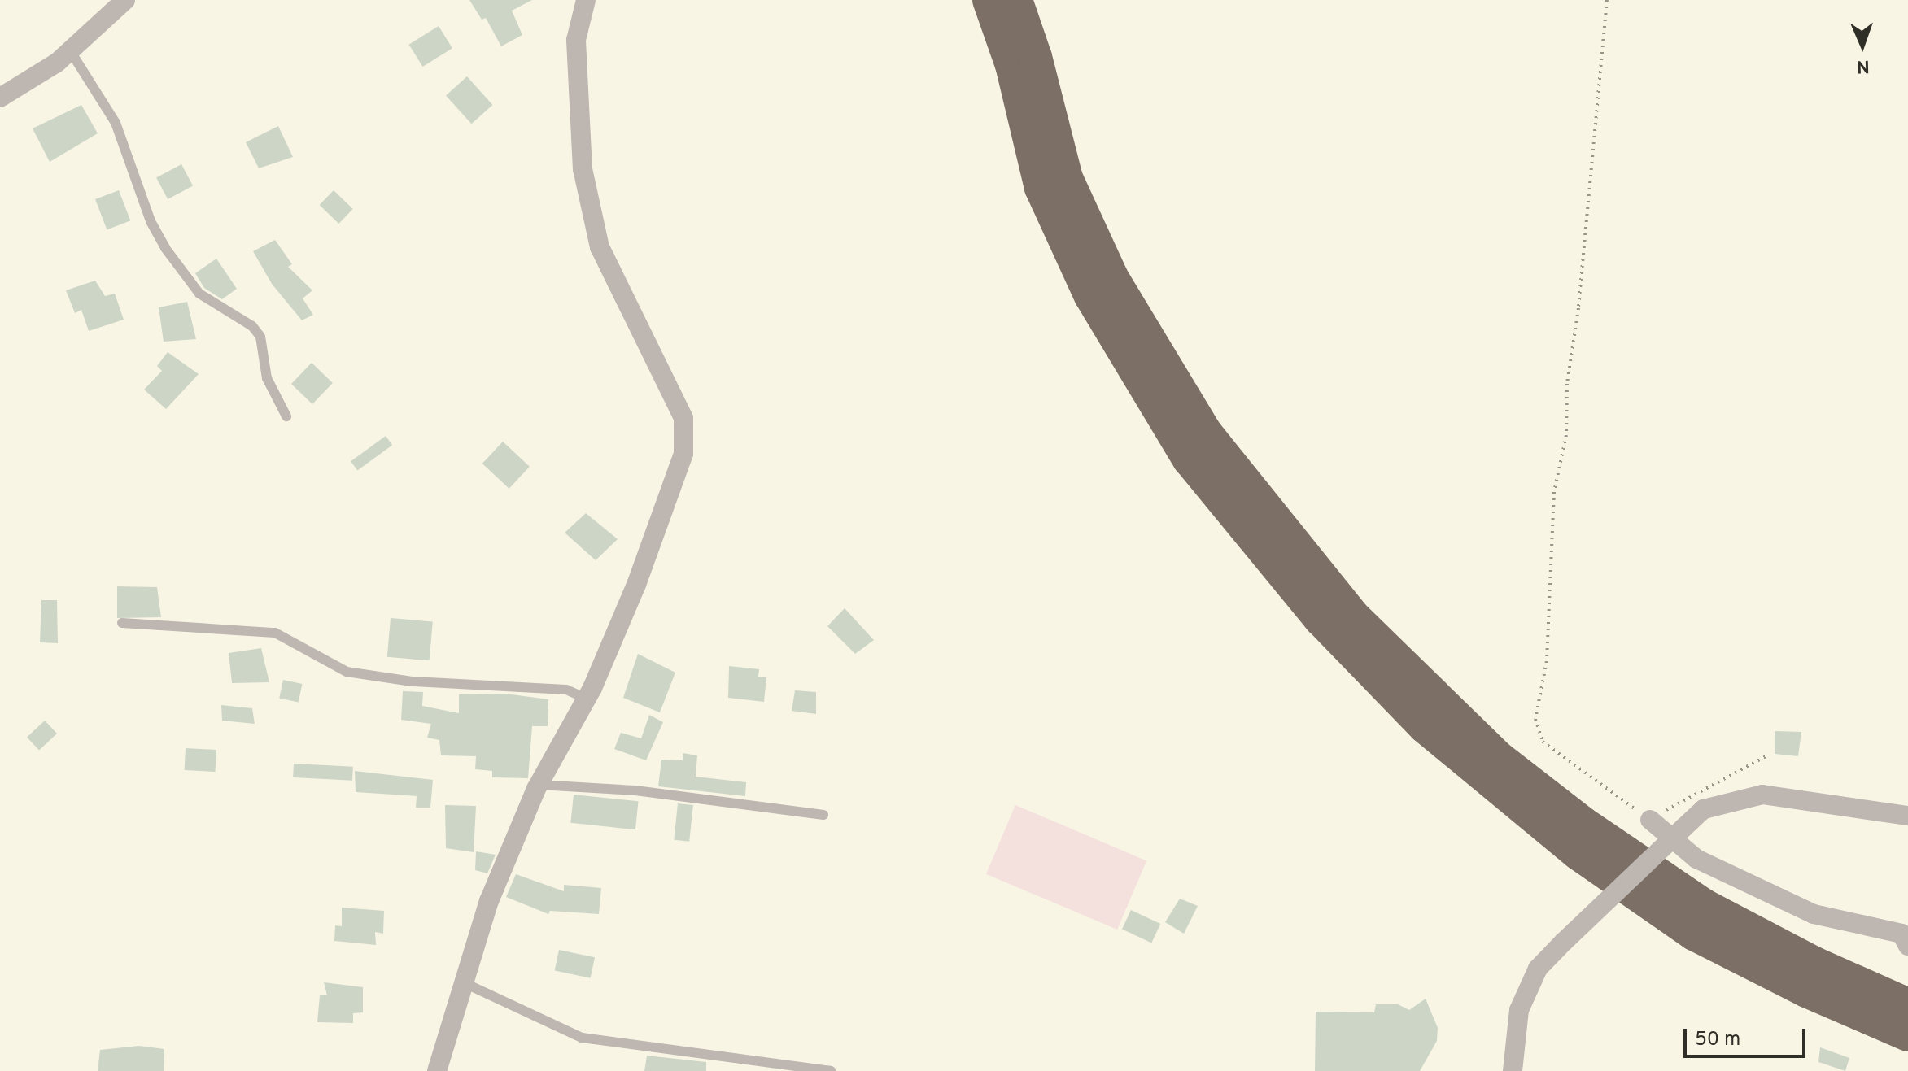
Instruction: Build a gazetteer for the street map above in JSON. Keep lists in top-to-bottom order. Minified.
{"scale_bar":"50 m","north":"bottom"}
